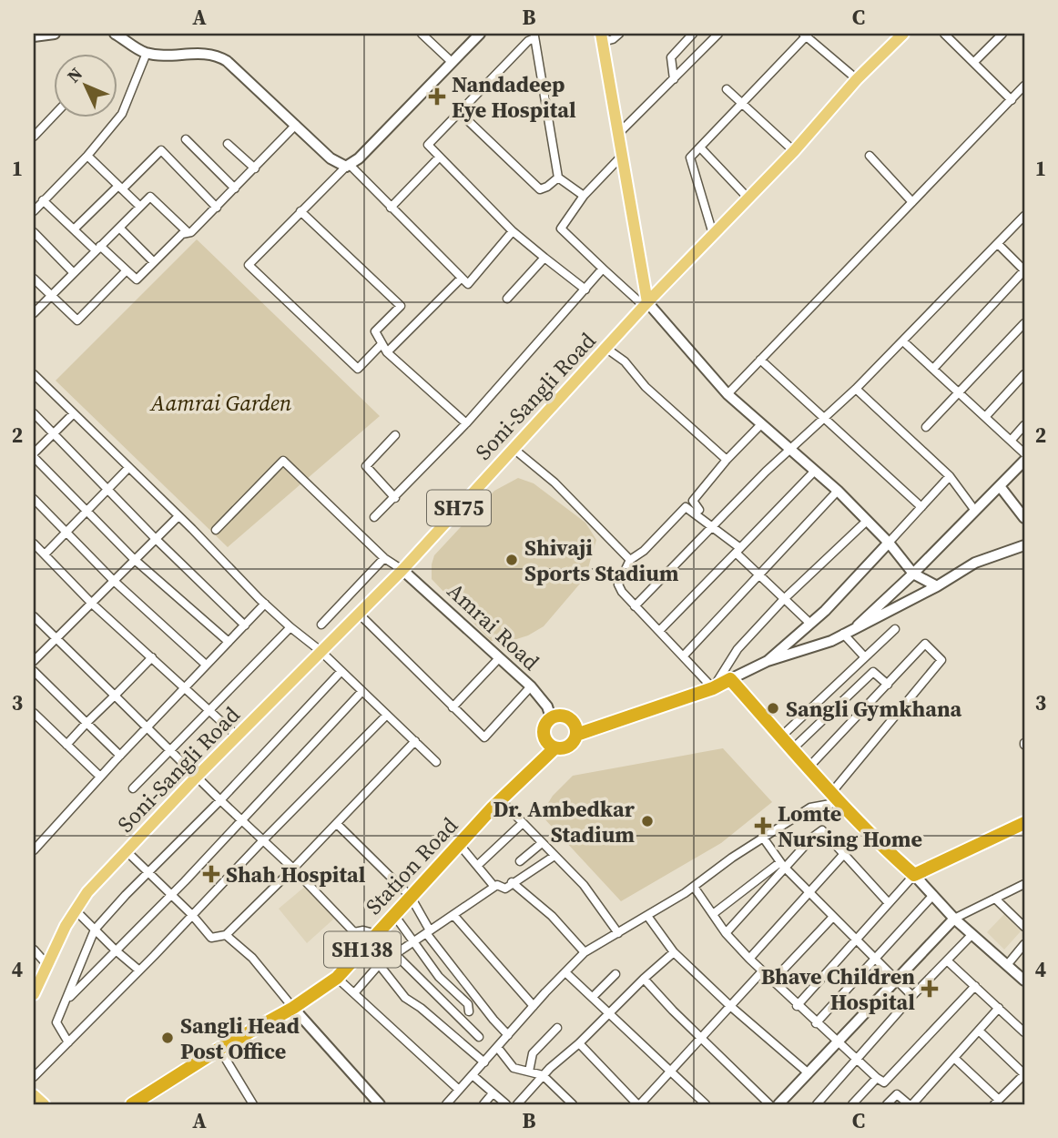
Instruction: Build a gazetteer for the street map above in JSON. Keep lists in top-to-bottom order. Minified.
{"streets":{"highway":["Station Road","SH138"],"main road":["Soni-Sangli Road","SH75","Amrai Road"]},"crossings":[["Soni-Sangli Road","Amrai Road"],["Amrai Road","Station Road"]],"parks":["Aamrai Garden"],"places":{"health":["Nandadeep Eye Hospital","Lomte Nursing Home","Shah Hospital","Bhave Children Hospital"],"other":["Shivaji Sports Stadium","Sangli Gymkhana","Dr. Ambedkar Stadium","Sangli Head Post Office"]},"north":"top left","grid":{"columns":["A","B","C"],"rows":["1","2","3","4"]}}
